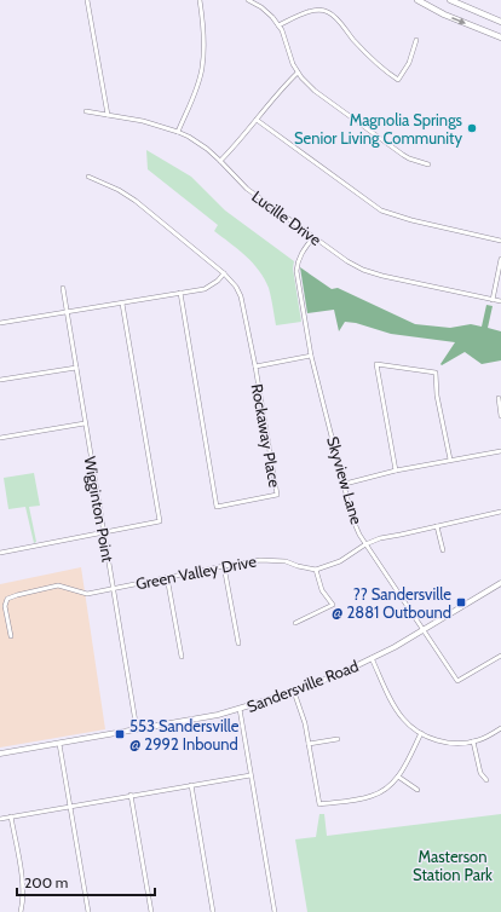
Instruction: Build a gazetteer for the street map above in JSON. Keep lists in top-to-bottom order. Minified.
{"streets":{"street":["Lucille Drive","Rockaway Place","Skyview Lane","Wigginton Point","Green Valley Drive","Sandersville Road"]},"crossings":[["Lucille Drive","Skyview Lane"],["Skyview Lane","Sandersville Road"],["Wigginton Point","Green Valley Drive"],["Wigginton Point","Sandersville Road"]],"parks":["Masterson Station Park"],"places":{"other":["Magnolia Springs Senior Living Community"],"transit":["?? Sandersville @ 2881 Outbound","553 Sandersville @ 2992 Inbound"]},"scale_bar":"200 m"}
